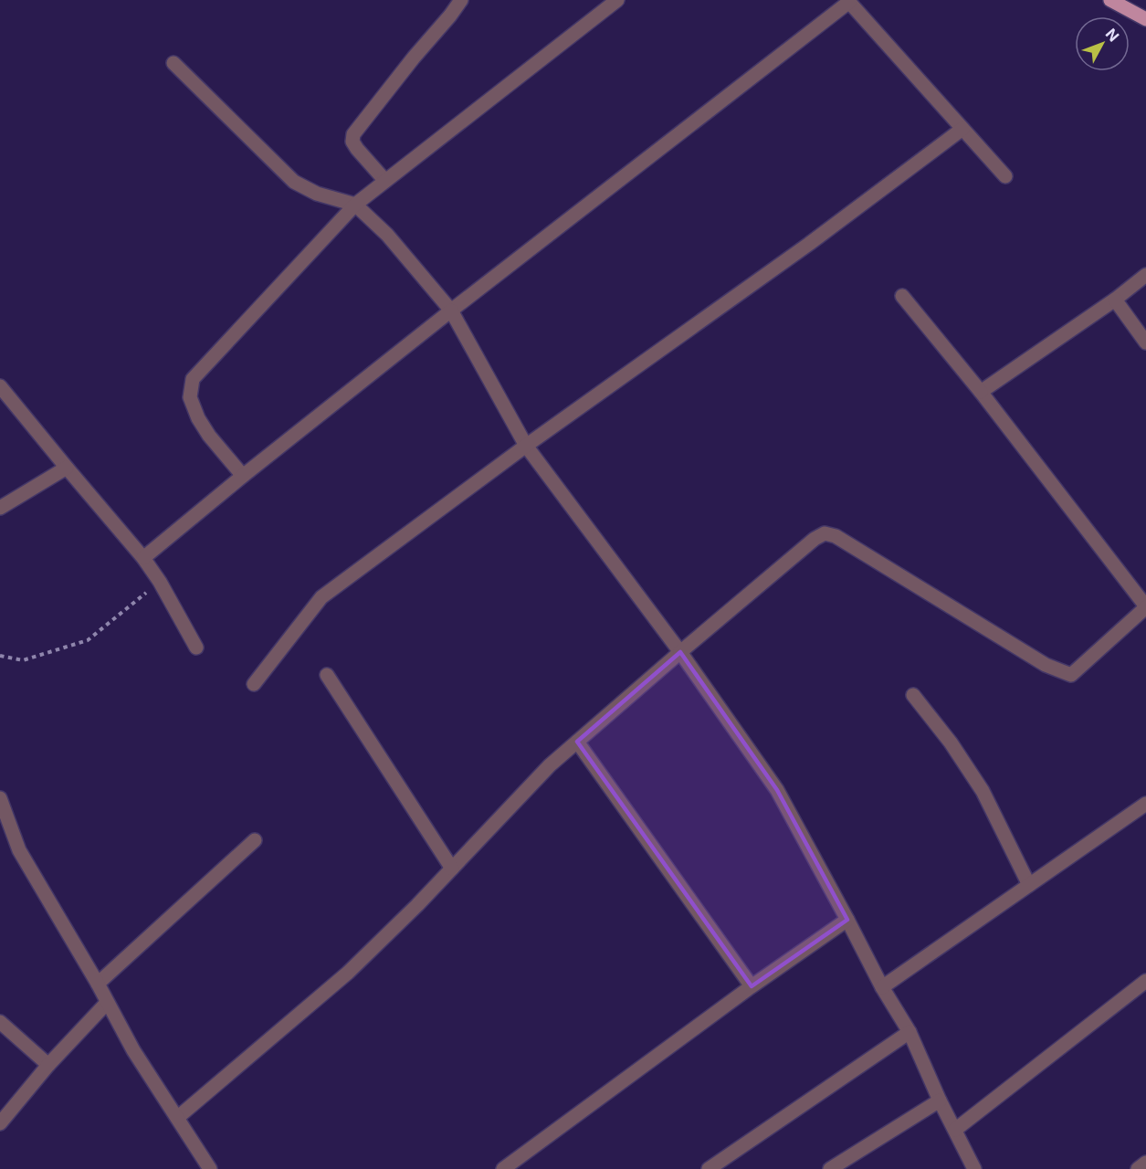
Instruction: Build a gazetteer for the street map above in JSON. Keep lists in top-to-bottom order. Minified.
{"north":"top right"}
